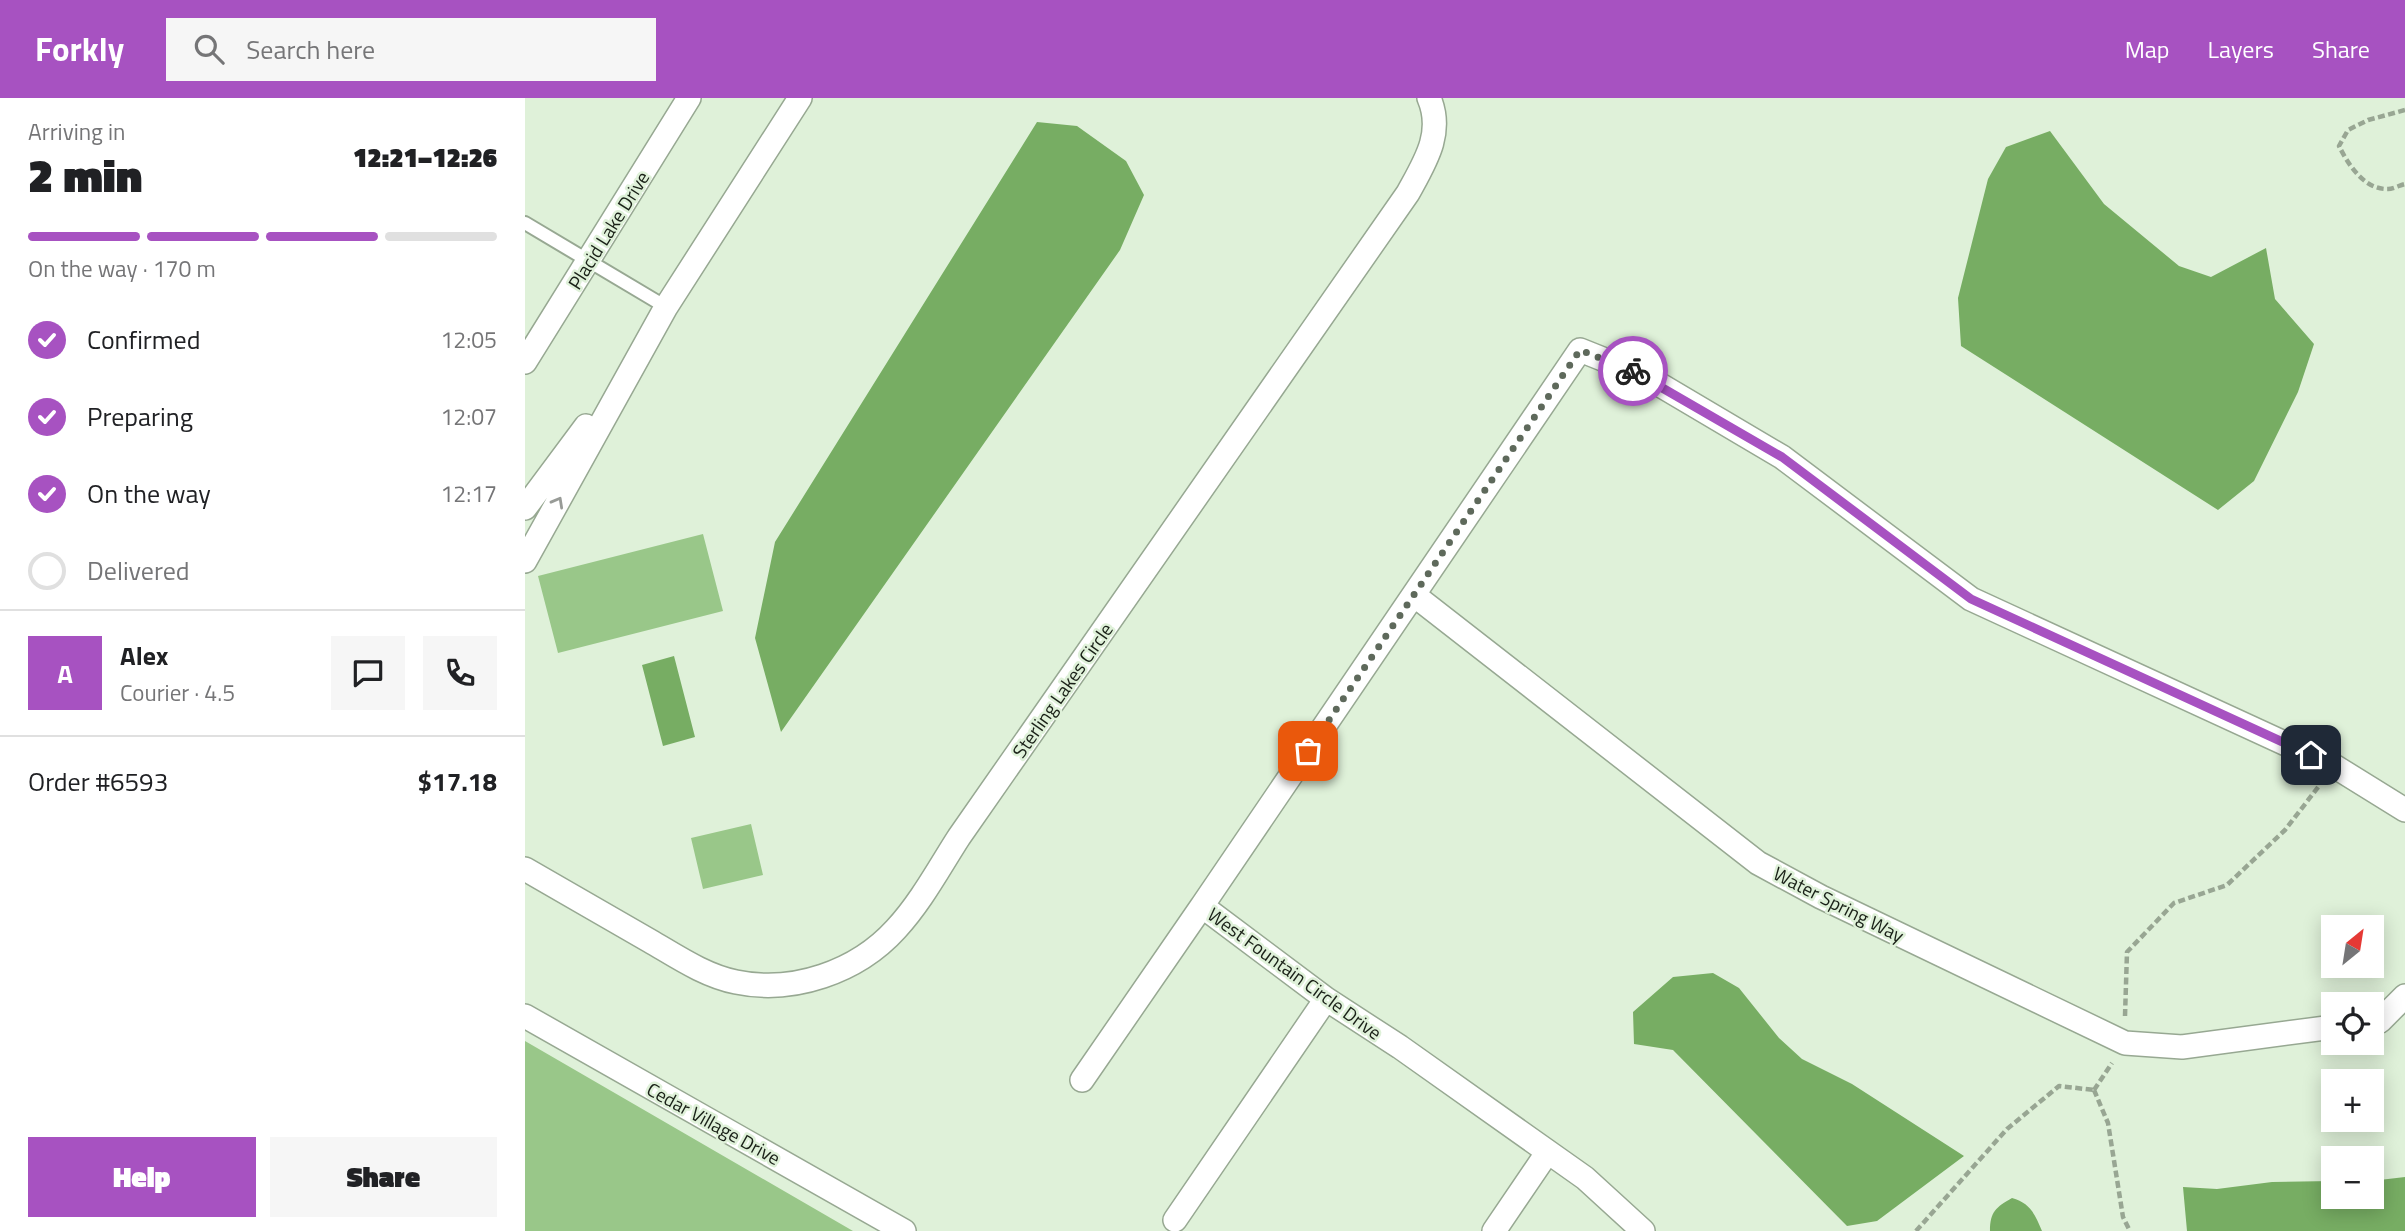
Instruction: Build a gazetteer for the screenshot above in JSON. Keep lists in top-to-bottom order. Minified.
{"streets":{"street":["Placid Lake Drive","Sterling Lakes Circle","Water Spring Way","West Fountain Circle Drive","Cedar Village Drive"]},"crossings":[["Water Spring Way","West Fountain Circle Drive"]],"north":"top right","page":{"header":"Forkly","search":"Search here","nav":["Map","Layers","Share"],"heading":["2 min","Arriving in","12:21–12:26"],"panel":["Alex","Courier · 4.5","Order #6593","$17.18"],"bar":"On the way · 170 m","list":[["Confirmed","12:05"],["Preparing","12:07"],["On the way","12:17"],"Delivered"],"round":"A","map_buttons":["+","−"],"buttons":["Help","Share"]}}
